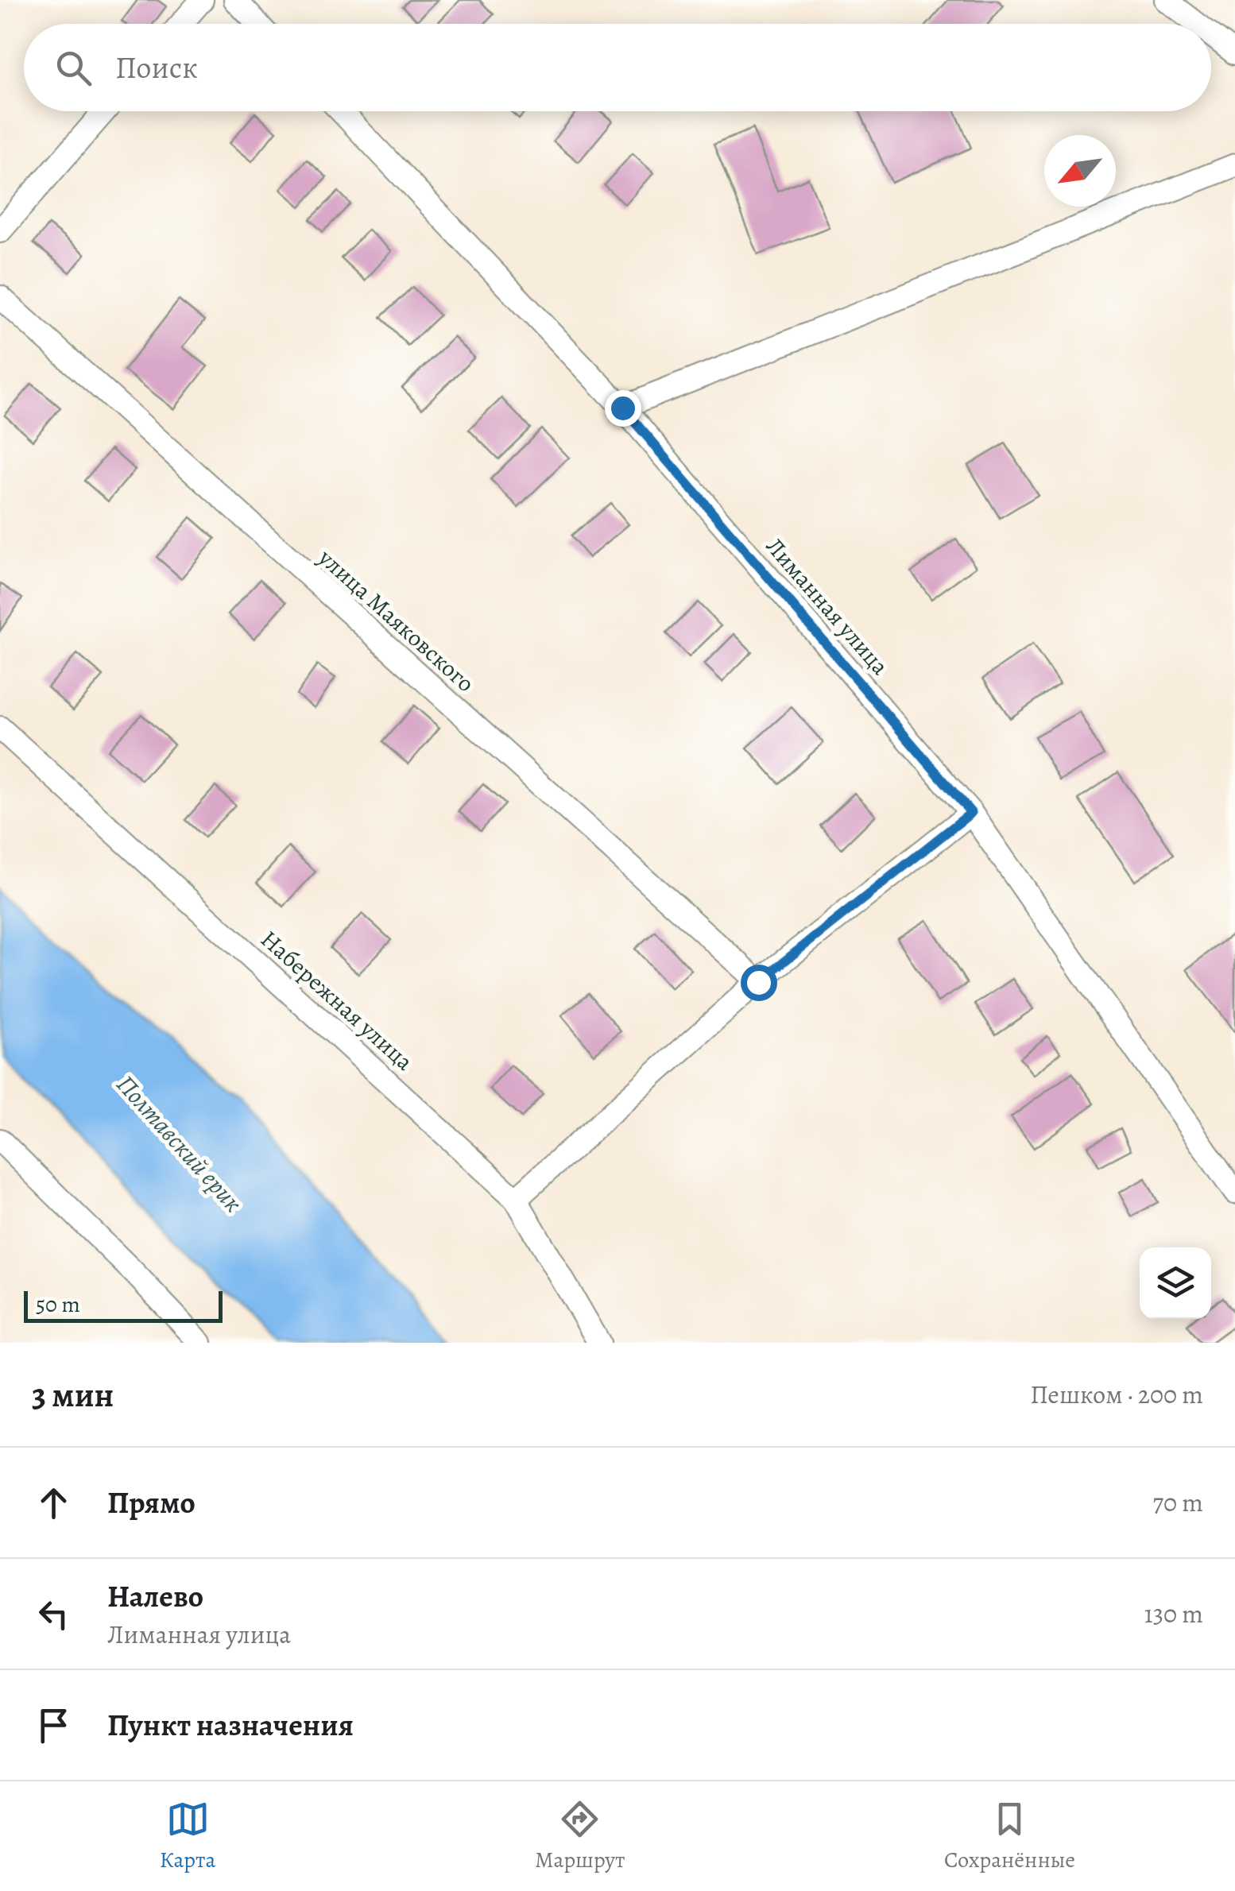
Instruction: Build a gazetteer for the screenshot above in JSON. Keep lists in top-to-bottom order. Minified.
{"streets":{"street":["Лиманная улица","улица Маяковского","Набережная улица"]},"water":["Полтавский ерик"],"scale_bar":"50 m","north":"bottom left","page":{"search":"Поиск","scale":"50 m","heading":["3 мин","Пешком · 200 m"],"list":[["Прямо","70 m"],["Налево","Лиманная улица","130 m"],"Пункт назначения"],"nav":["Карта","Маршрут","Сохранённые"]}}
